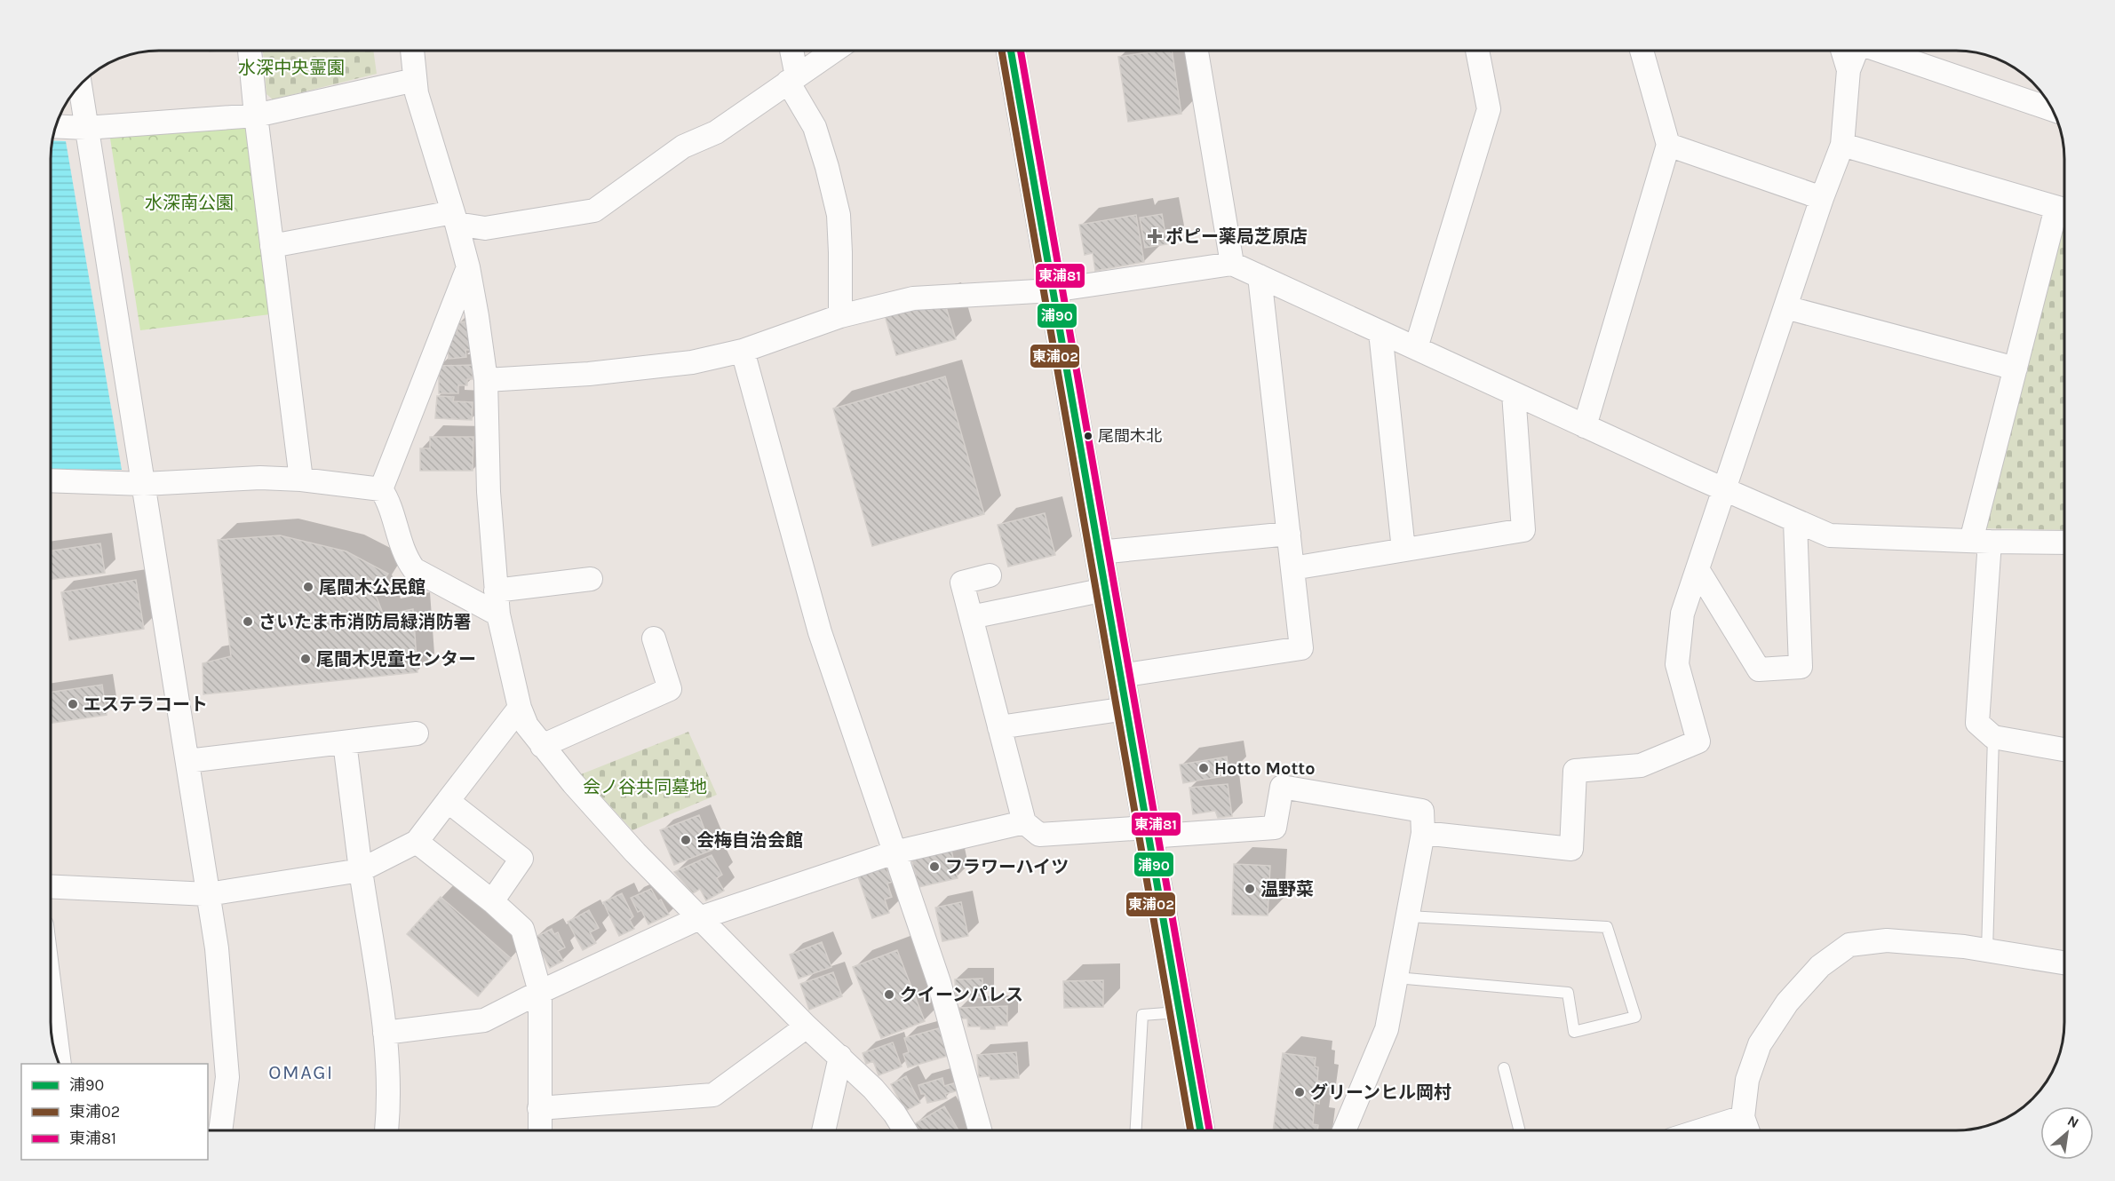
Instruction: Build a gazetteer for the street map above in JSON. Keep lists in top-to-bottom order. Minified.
{"districts":["OMAGI"],"parks":["水深中央霊園","水深南公園","会ノ谷共同墓地"],"places":{"health":["ポピー薬局芝原店"],"other":["尾間木北","尾間木公民館","さいたま市消防局緑消防署","尾間木児童センター","エステラコート","Hotto Motto","会梅自治会館","フラワーハイツ","温野菜","クイーンパレス","グリーンヒル岡村"]},"lines":["transit line 浦90","transit line 東浦02","transit line 東浦81"],"legend":["浦90","東浦02","東浦81"],"north":"top right"}
